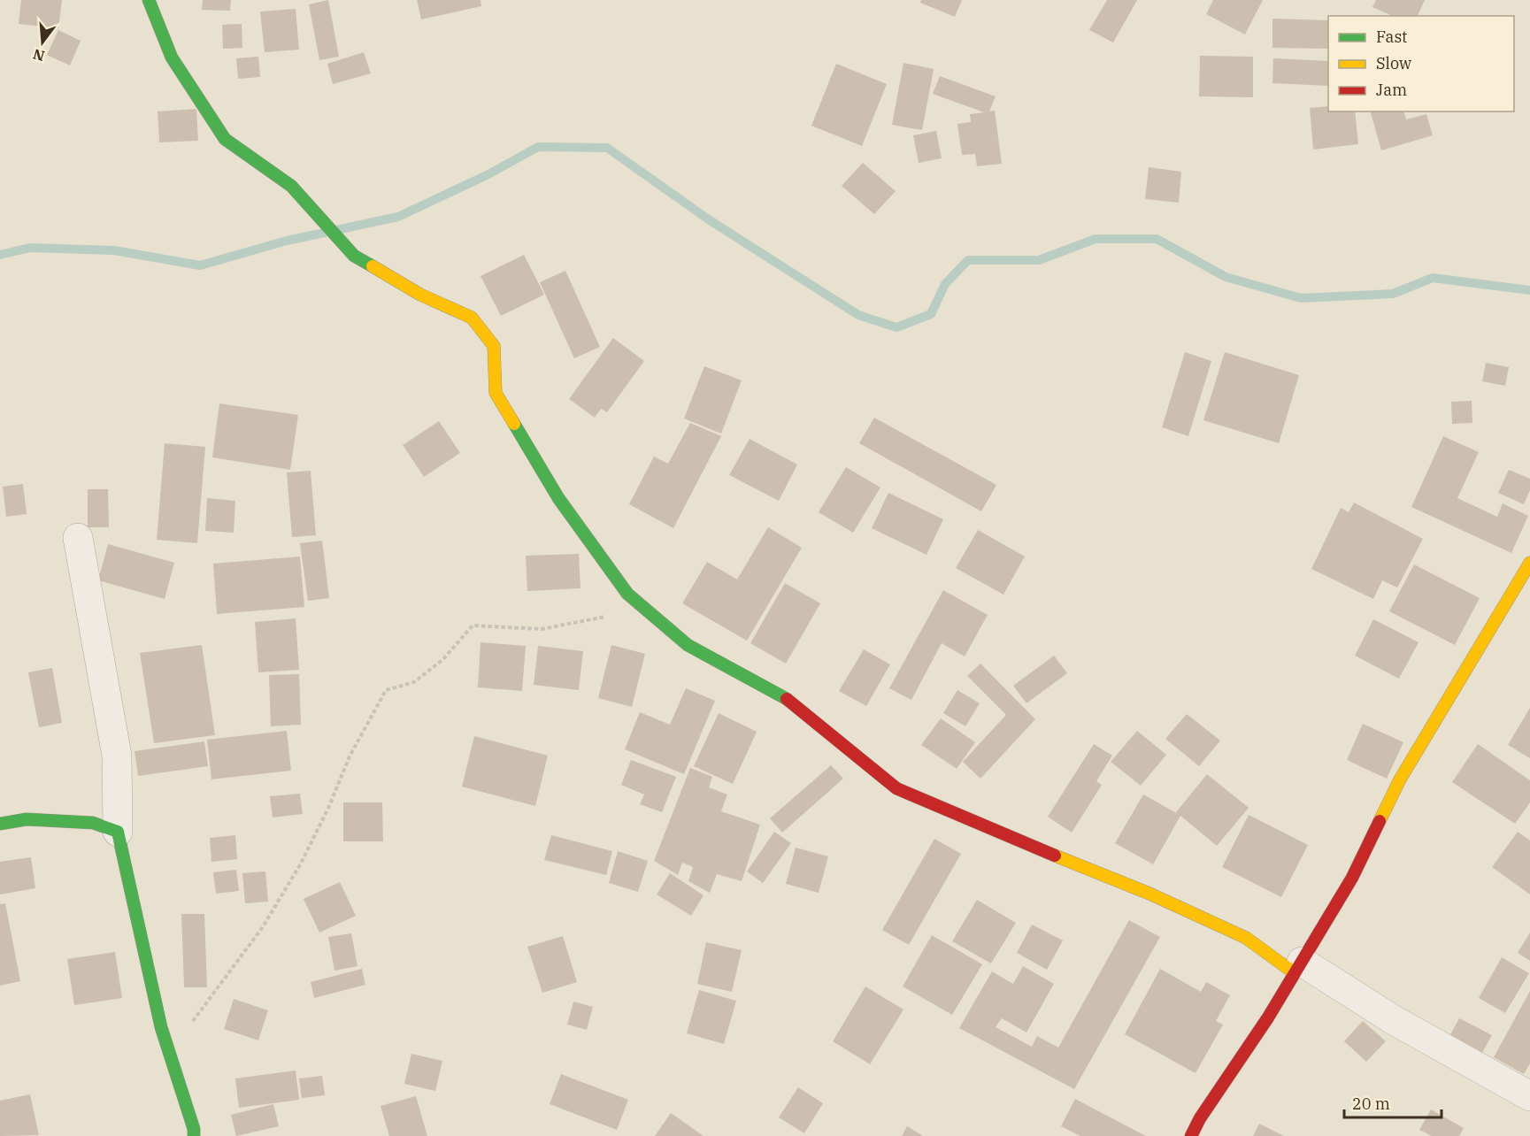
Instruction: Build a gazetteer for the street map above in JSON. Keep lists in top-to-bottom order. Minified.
{"legend":["Fast","Slow","Jam"],"scale_bar":"20 m","north":"bottom"}
